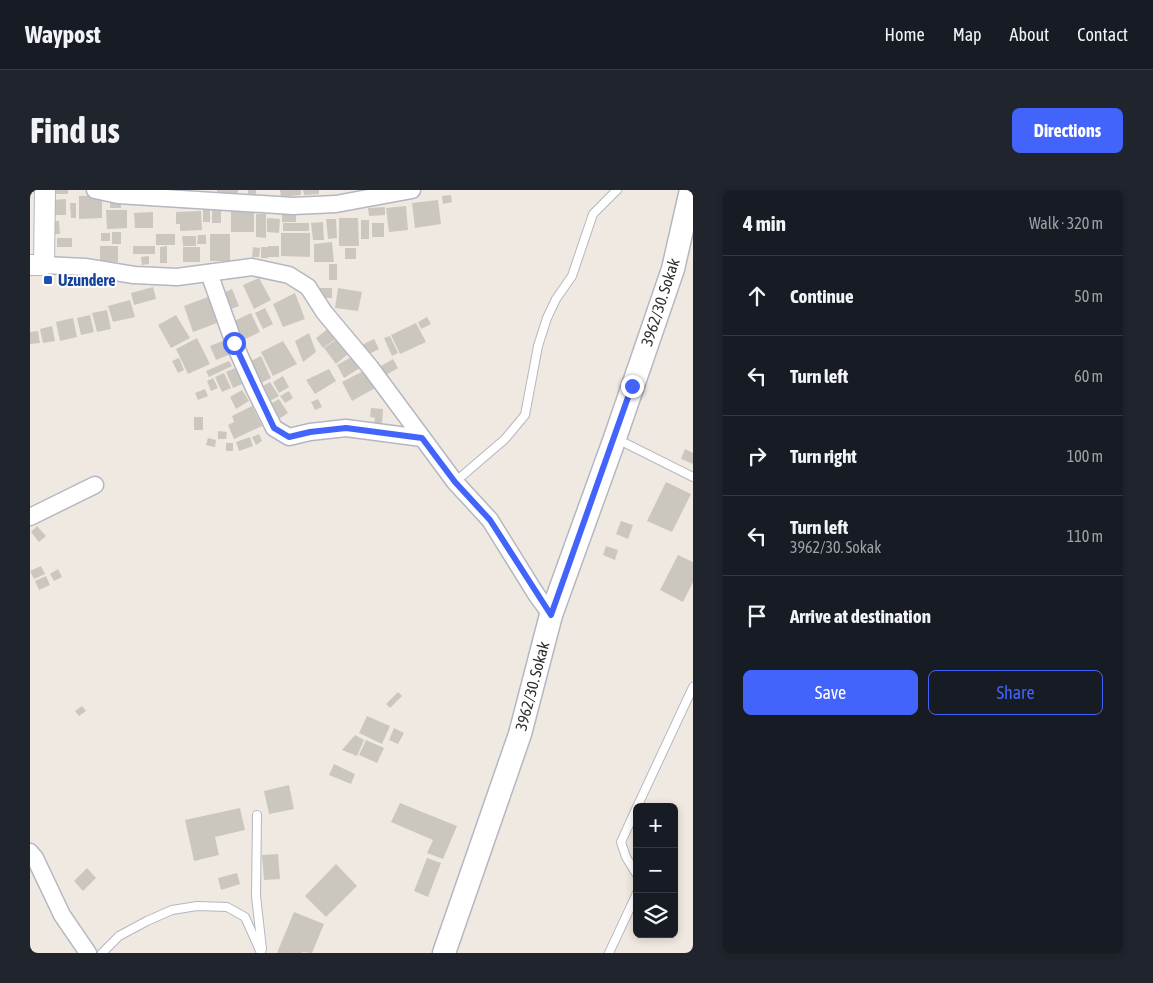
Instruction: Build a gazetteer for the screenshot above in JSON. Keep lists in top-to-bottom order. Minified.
{"streets":{"main road":["3962/30. Sokak"]},"places":{"transit":["Uzundere"]},"page":{"header":"Waypost","nav":["Home","Map","About","Contact"],"buttons":["Directions",["Save","Share"]],"title":"Find us","heading":["4 min","Walk · 320 m"],"list":[["Continue","50 m"],["Turn left","60 m"],["Turn right","100 m"],["Turn left","3962/30. Sokak","110 m"],"Arrive at destination"],"map_buttons":["+","−"]}}
